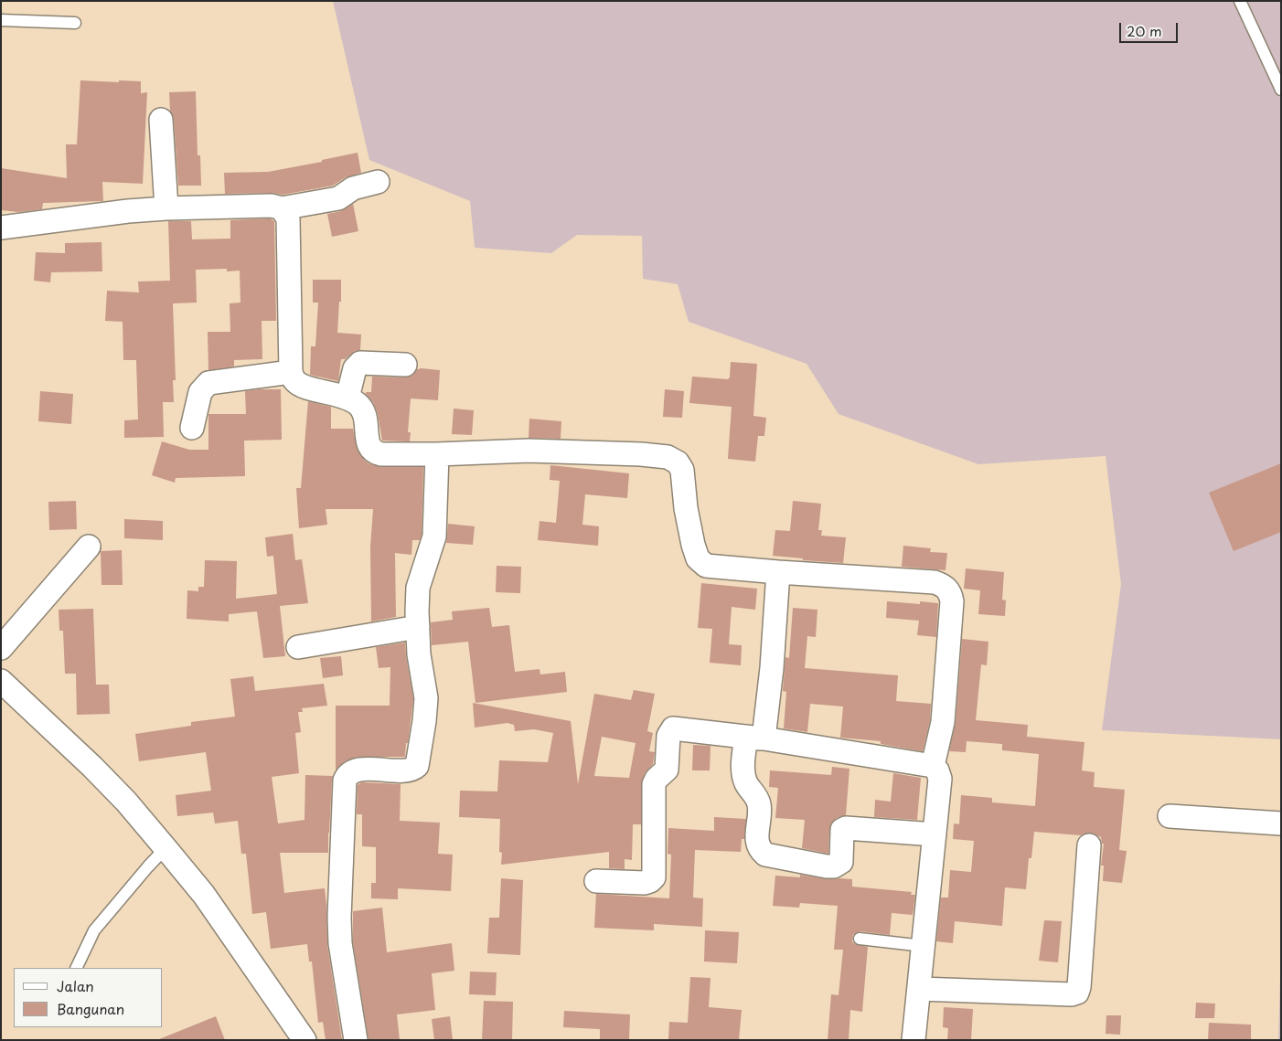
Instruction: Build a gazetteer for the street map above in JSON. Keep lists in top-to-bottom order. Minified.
{"legend":["Jalan","Bangunan"],"scale_bar":"20 m"}
